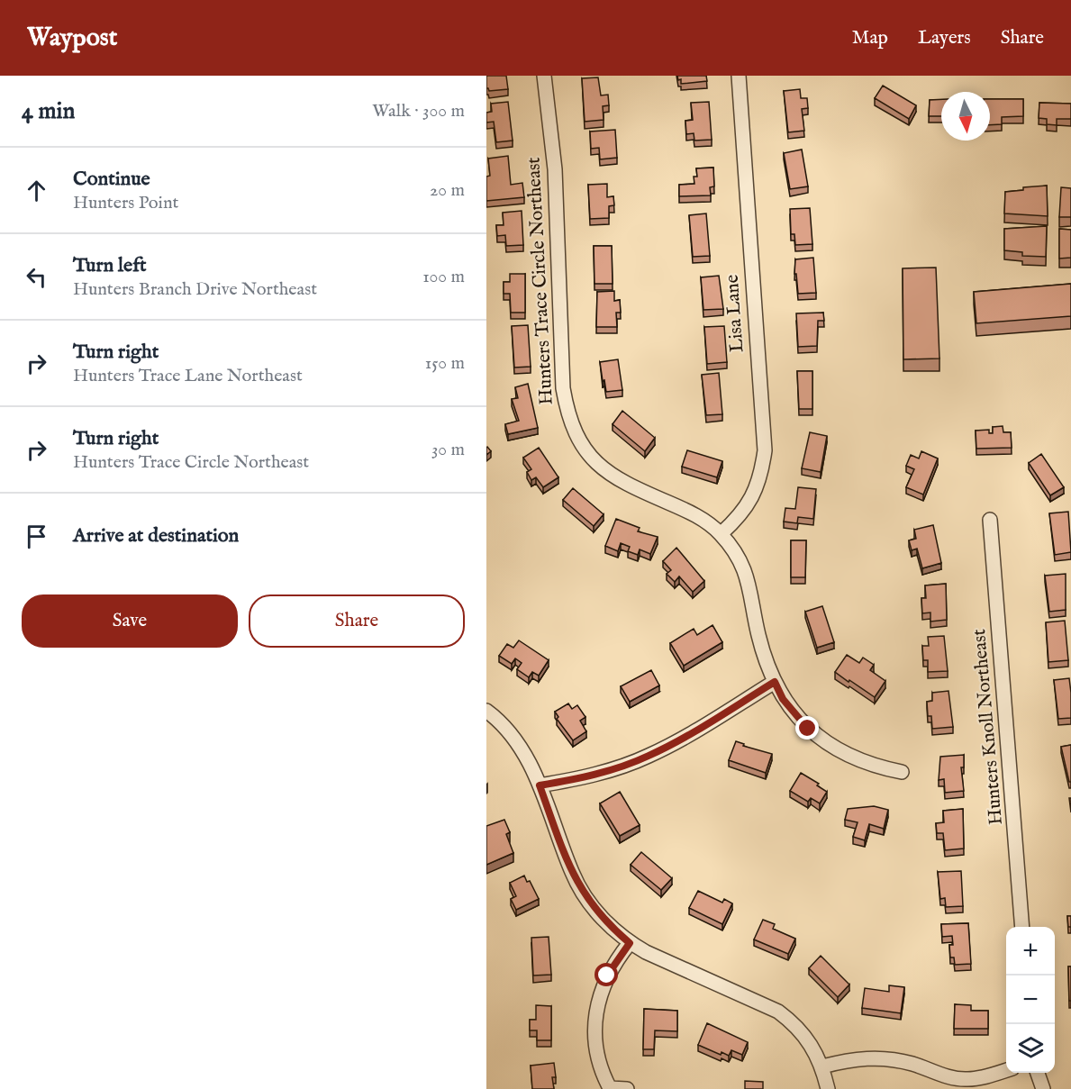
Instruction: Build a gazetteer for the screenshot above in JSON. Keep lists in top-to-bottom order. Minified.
{"streets":{"street":["Hunters Trace Circle Northeast","Lisa Lane","Hunters Knoll Northeast"]},"crossings":[["Hunters Trace Circle Northeast","Lisa Lane"]],"north":"bottom","page":{"header":"Waypost","nav":["Map","Layers","Share"],"heading":["4 min","Walk · 300 m"],"list":[["Continue","Hunters Point","20 m"],["Turn left","Hunters Branch Drive Northeast","100 m"],["Turn right","Hunters Trace Lane Northeast","150 m"],["Turn right","Hunters Trace Circle Northeast","30 m"],"Arrive at destination"],"buttons":["Save","Share"],"map_buttons":["+","−"]}}
